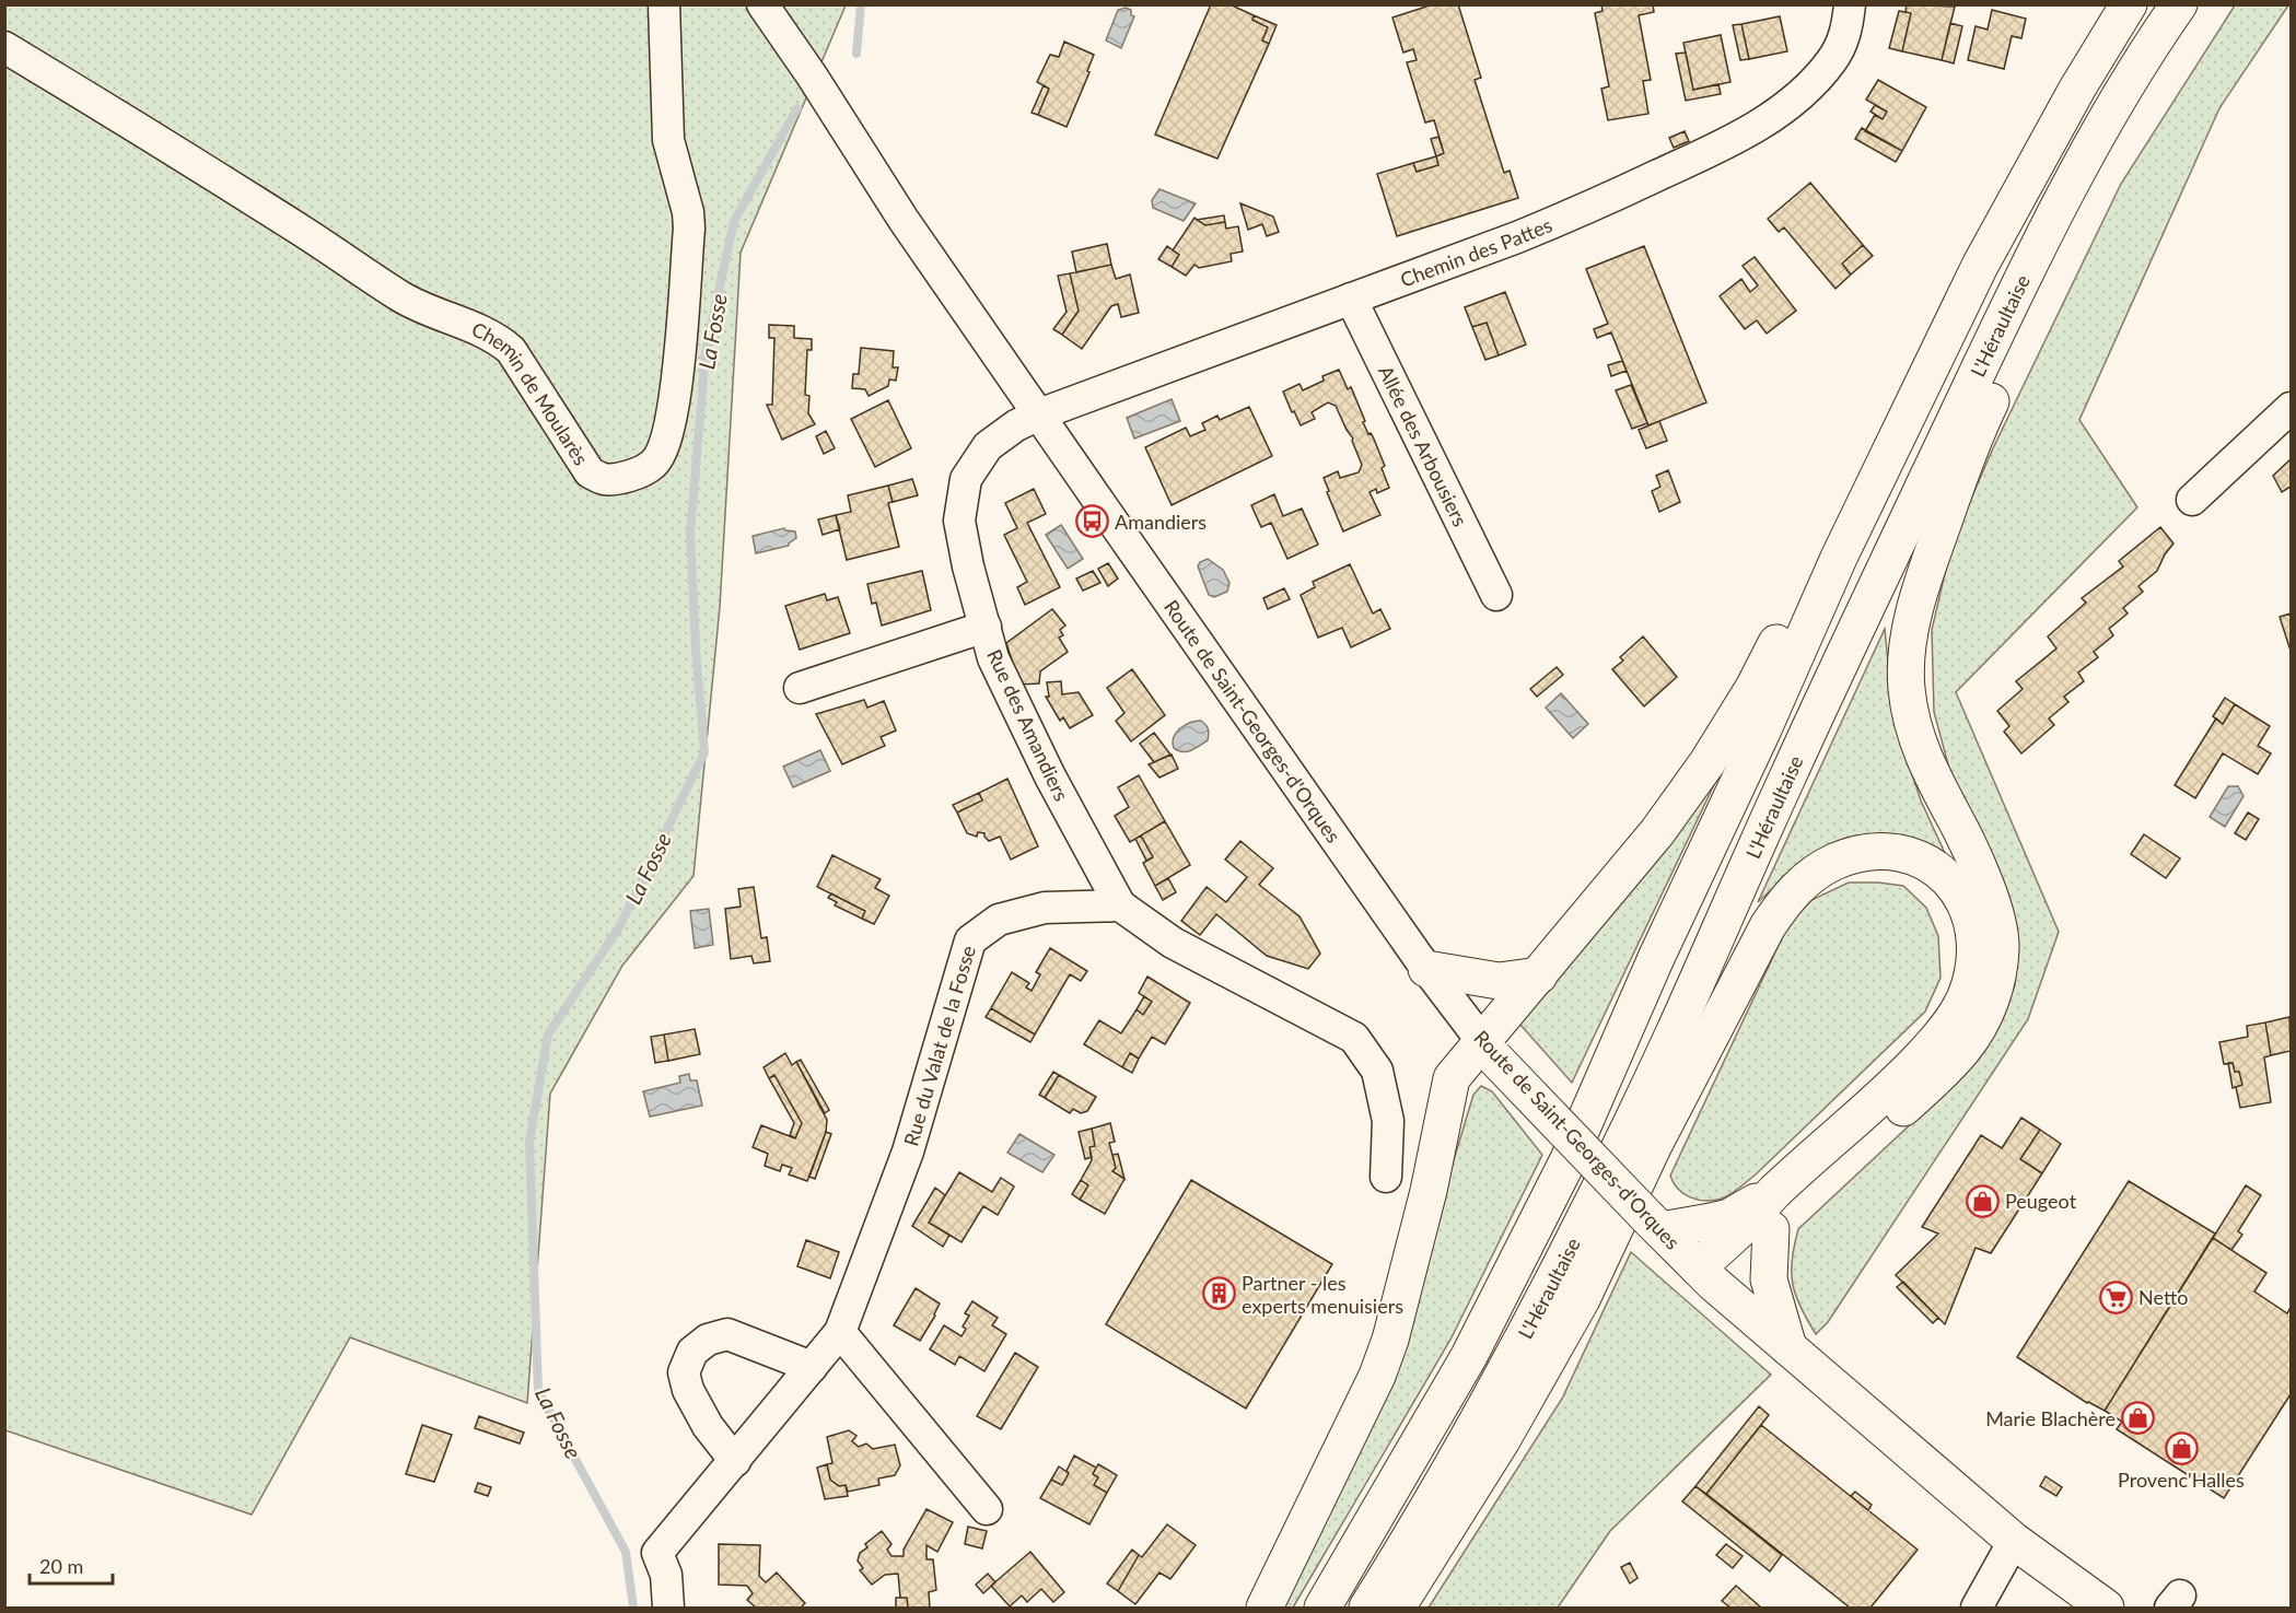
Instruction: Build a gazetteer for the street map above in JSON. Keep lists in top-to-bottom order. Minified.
{"streets":{"main road":["L'Héraultaise","Route de Saint-Georges-d'Orques"],"street":["Chemin des Pattes","Chemin de Moularès","Allée des Arbousiers","Rue des Amandiers","Rue du Valat de la Fosse"]},"crossings":[["Chemin des Pattes","Allée des Arbousiers"],["Chemin des Pattes","Route de Saint-Georges-d'Orques"],["Chemin des Pattes","Rue des Amandiers"],["Route de Saint-Georges-d'Orques","Rue des Amandiers"],["Rue des Amandiers","Rue du Valat de la Fosse"]],"water":["La Fosse"],"places":{"bus stop":["Amandiers"],"shop":["Peugeot","Marie Blachère","Provenc'Halles"],"building":["Partner - les experts menuisiers"],"supermarket":["Netto"]},"scale_bar":"20 m"}
